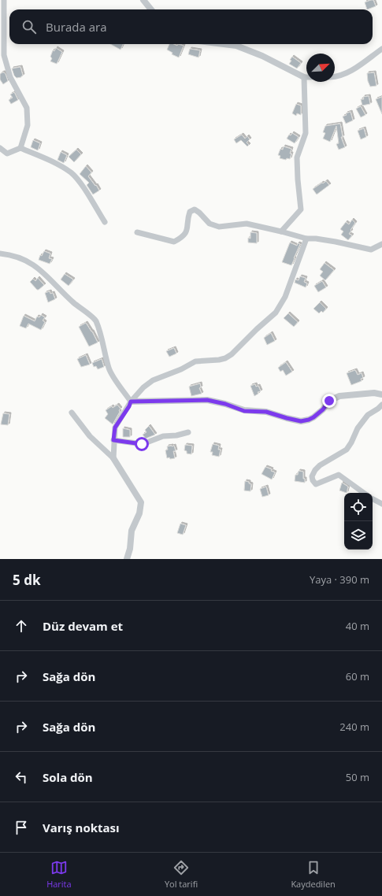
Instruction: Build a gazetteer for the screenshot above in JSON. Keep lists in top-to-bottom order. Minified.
{"north":"top right","page":{"search":"Burada ara","heading":["5 dk","Yaya · 390 m"],"list":[["Düz devam et","40 m"],["Sağa dön","60 m"],["Sağa dön","240 m"],["Sola dön","50 m"],"Varış noktası"],"nav":["Harita","Yol tarifi","Kaydedilen"]}}
